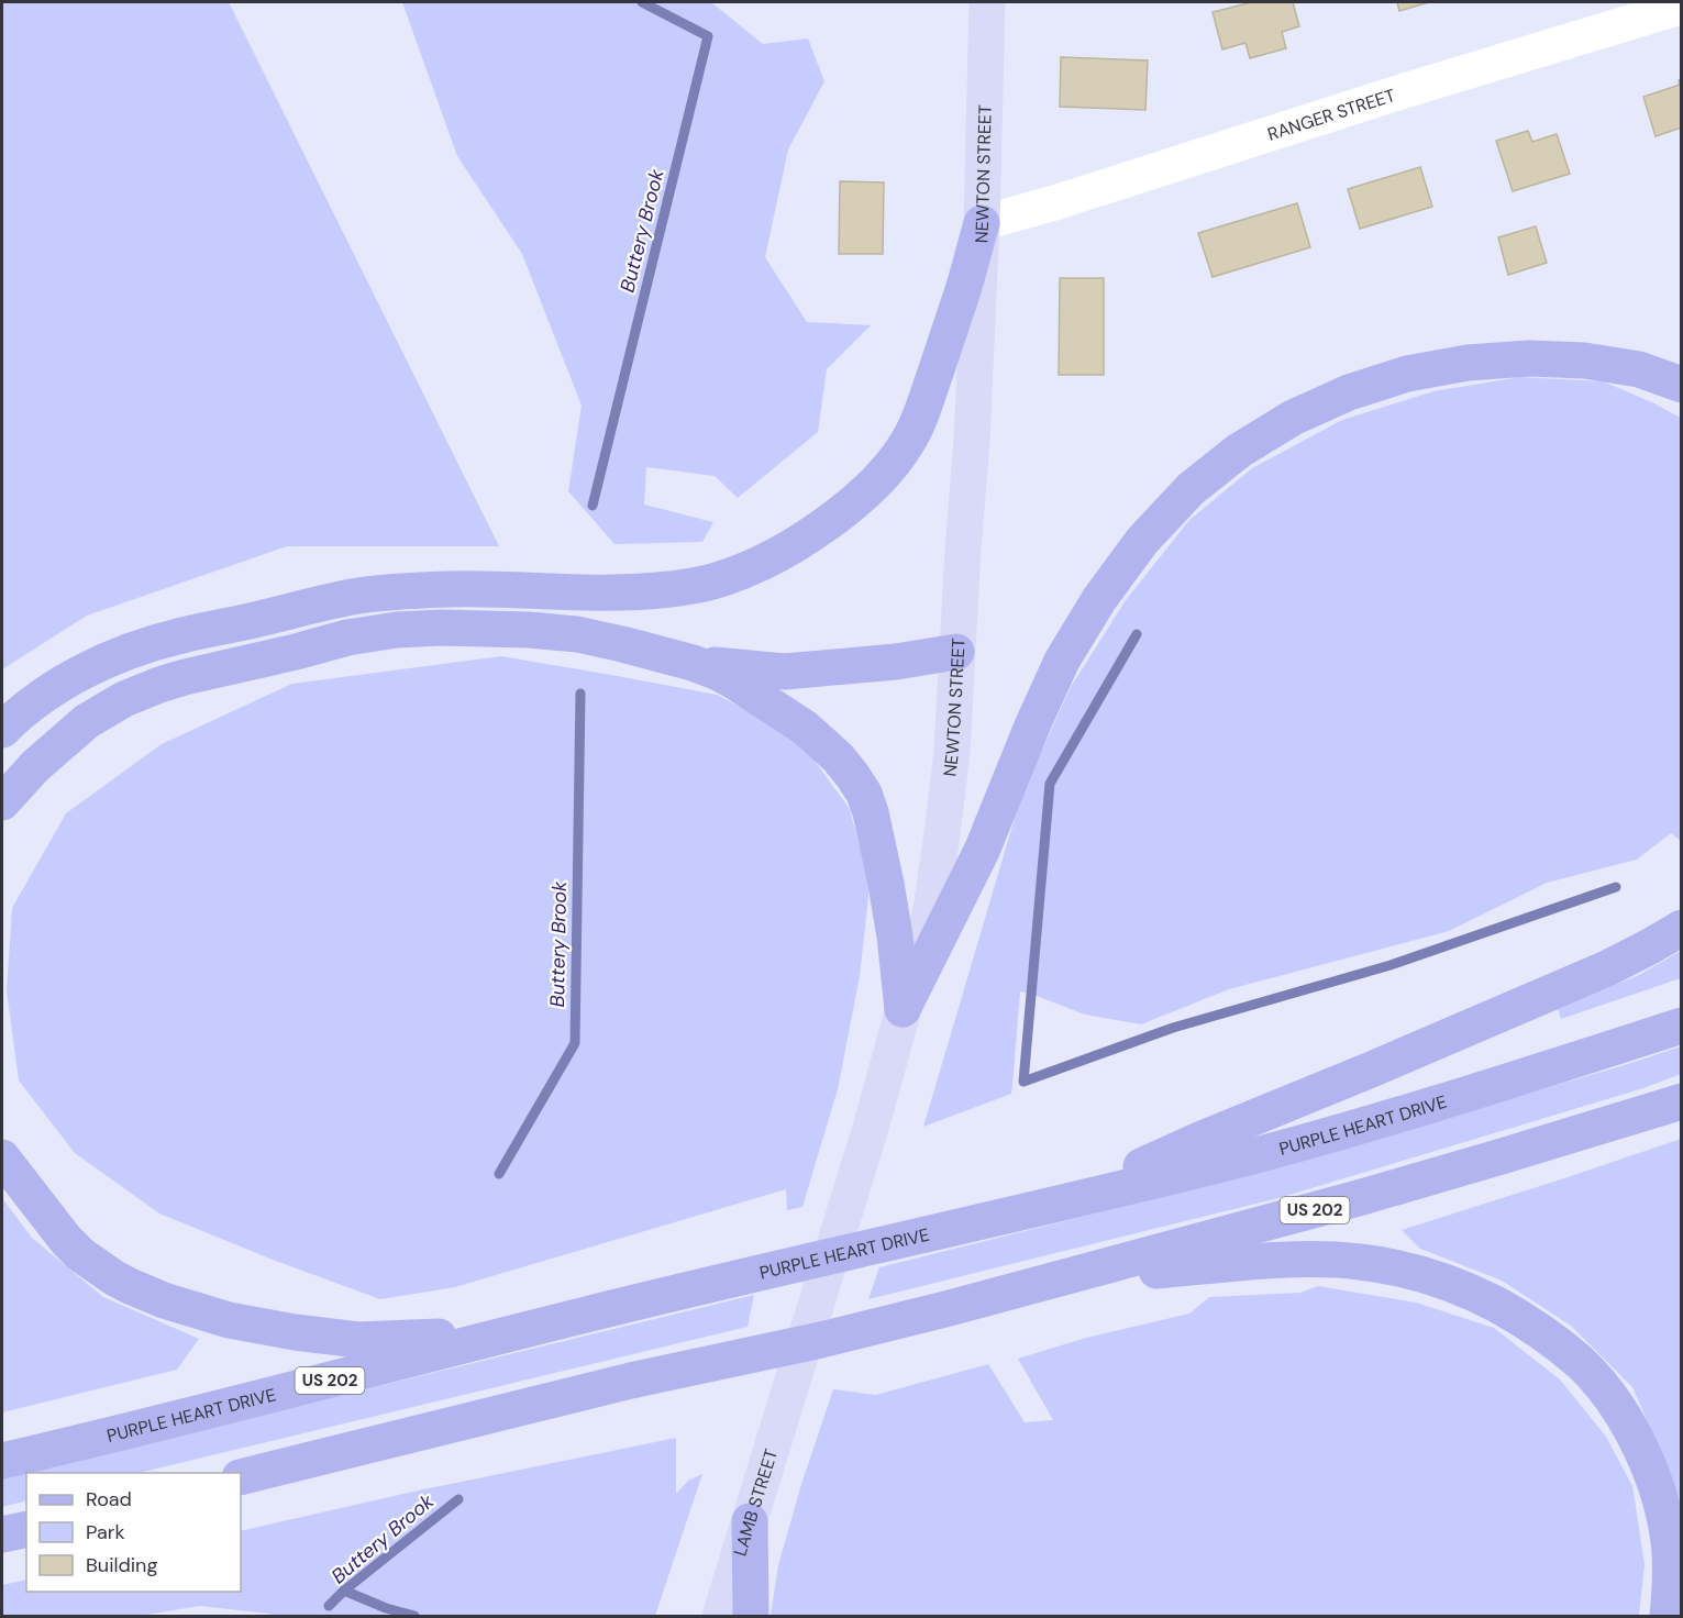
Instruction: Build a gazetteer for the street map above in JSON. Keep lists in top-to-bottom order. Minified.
{"streets":{"main road":["NEWTON STREET","PURPLE HEART DRIVE","US 202","LAMB STREET"],"street":["RANGER STREET"]},"crossings":[["RANGER STREET","NEWTON STREET"],["NEWTON STREET","LAMB STREET"]],"water":["Buttery Brook"],"legend":["Road","Park","Building"]}
